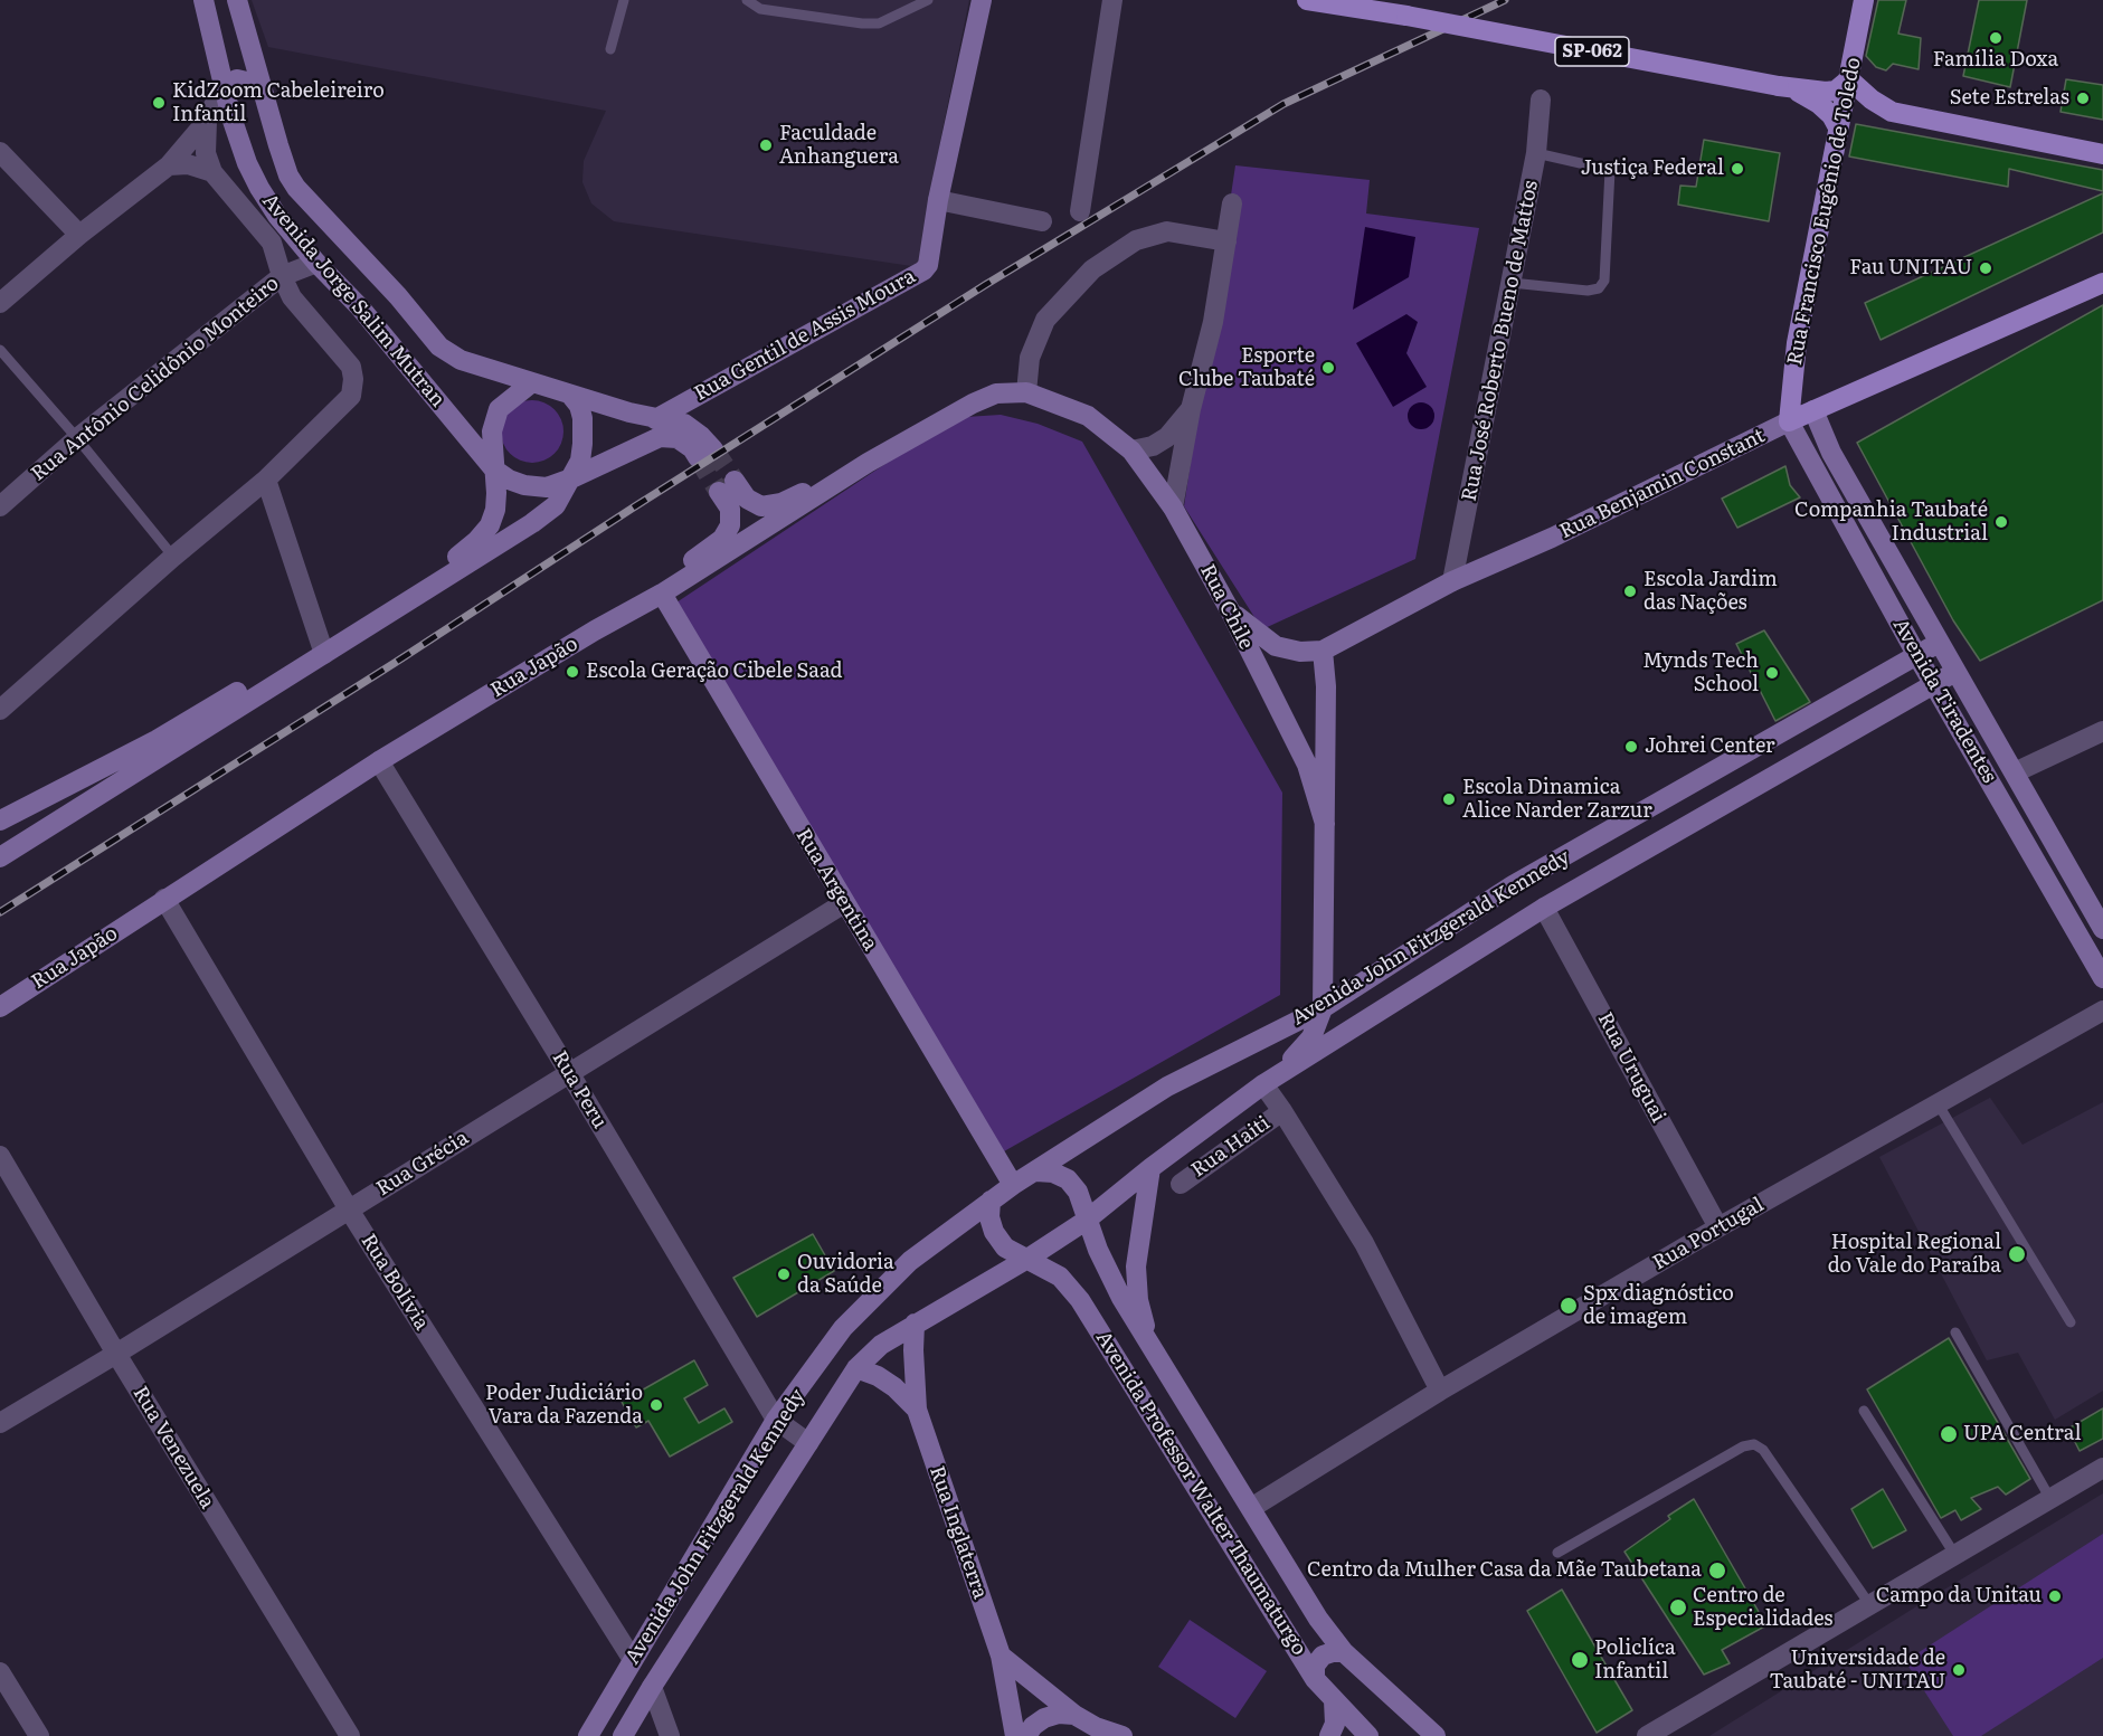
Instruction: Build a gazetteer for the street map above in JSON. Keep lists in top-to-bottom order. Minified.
{"streets":{"main road":["SP-062","Rua Francisco Eugênio de Toledo","Avenida Jorge Salim Mutran","Rua Gentil de Assis Moura","Rua Benjamin Constant","Rua Chile","Rua Japão","Avenida Tiradentes","Rua Argentina","Avenida John Fitzgerald Kennedy","Avenida Professor Walter Thaumaturgo","Rua Inglaterra"],"street":["Rua José Roberto Bueno de Mattos","Rua Antônio Celidônio Monteiro","Rua Uruguai","Rua Peru","Rua Haiti","Rua Grécia","Rua Portugal","Rua Bolívia","Rua Venezuela"]},"crossings":[["Rua Francisco Eugênio de Toledo","Rua Benjamin Constant"],["Rua Francisco Eugênio de Toledo","Avenida Tiradentes"],["Avenida Jorge Salim Mutran","Rua Gentil de Assis Moura"],["Avenida Jorge Salim Mutran","Rua Antônio Celidônio Monteiro"],["Rua José Roberto Bueno de Mattos","Rua Benjamin Constant"],["Rua Benjamin Constant","Rua Chile"],["Rua Benjamin Constant","Avenida Tiradentes"],["Rua Chile","Rua Japão"],["Rua Chile","Avenida John Fitzgerald Kennedy"],["Rua Japão","Rua Argentina"],["Rua Japão","Rua Peru"],["Rua Japão","Rua Bolívia"],["Avenida Tiradentes","Avenida John Fitzgerald Kennedy"],["Rua Argentina","Avenida John Fitzgerald Kennedy"],["Rua Argentina","Rua Grécia"],["Rua Argentina","Avenida Professor Walter Thaumaturgo"],["Avenida John Fitzgerald Kennedy","Rua Uruguai"],["Avenida John Fitzgerald Kennedy","Rua Peru"],["Avenida John Fitzgerald Kennedy","Rua Bolívia"],["Avenida John Fitzgerald Kennedy","Avenida Professor Walter Thaumaturgo"],["Rua Uruguai","Rua Portugal"],["Rua Peru","Rua Grécia"],["Rua Grécia","Rua Bolívia"],["Rua Grécia","Rua Venezuela"],["Rua Portugal","Avenida Professor Walter Thaumaturgo"]],"places":["Família Doxa","Sete Estrelas","KidZoom Cabeleireiro Infantil","Faculdade Anhanguera","Justiça Federal","Fau UNITAU","Esporte Clube Taubaté","Companhia Taubaté Industrial","Escola Jardim das Nações","Escola Geração Cibele Saad","Mynds Tech School","Johrei Center","Escola Dinamica Alice Narder Zarzur","Hospital Regional do Vale do Paraíba","Ouvidoria da Saúde","Spx diagnóstico de imagem","Poder Judiciário Vara da Fazenda","UPA Central","Centro da Mulher Casa da Mãe Taubetana","Campo da Unitau","Centro de Especialidades","Policlíca Infantil","Universidade de Taubaté - UNITAU"]}
